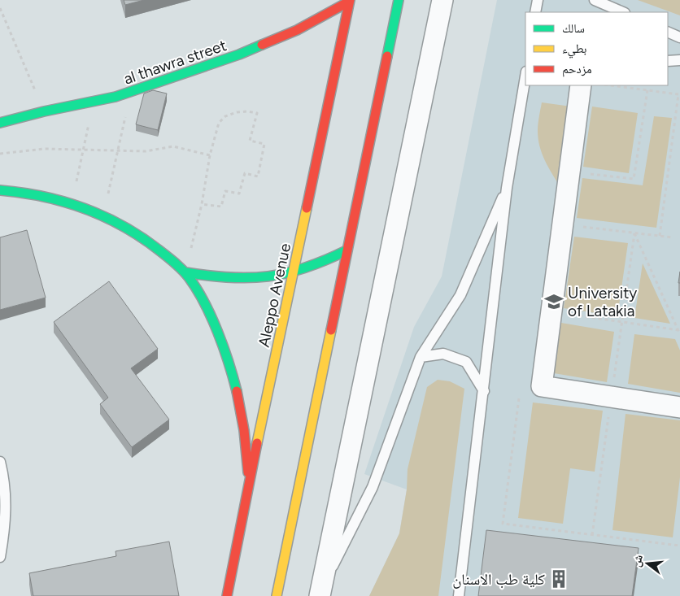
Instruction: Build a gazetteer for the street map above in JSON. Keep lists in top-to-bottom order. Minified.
{"streets":{"main road":["al thawra street","Aleppo Avenue"]},"crossings":[["al thawra street","Aleppo Avenue"]],"places":{"school or university":["University of Latakia"],"building":["كلية طب الاسنان"]},"legend":["سالك","بطيء","مزدحم"],"north":"left"}
